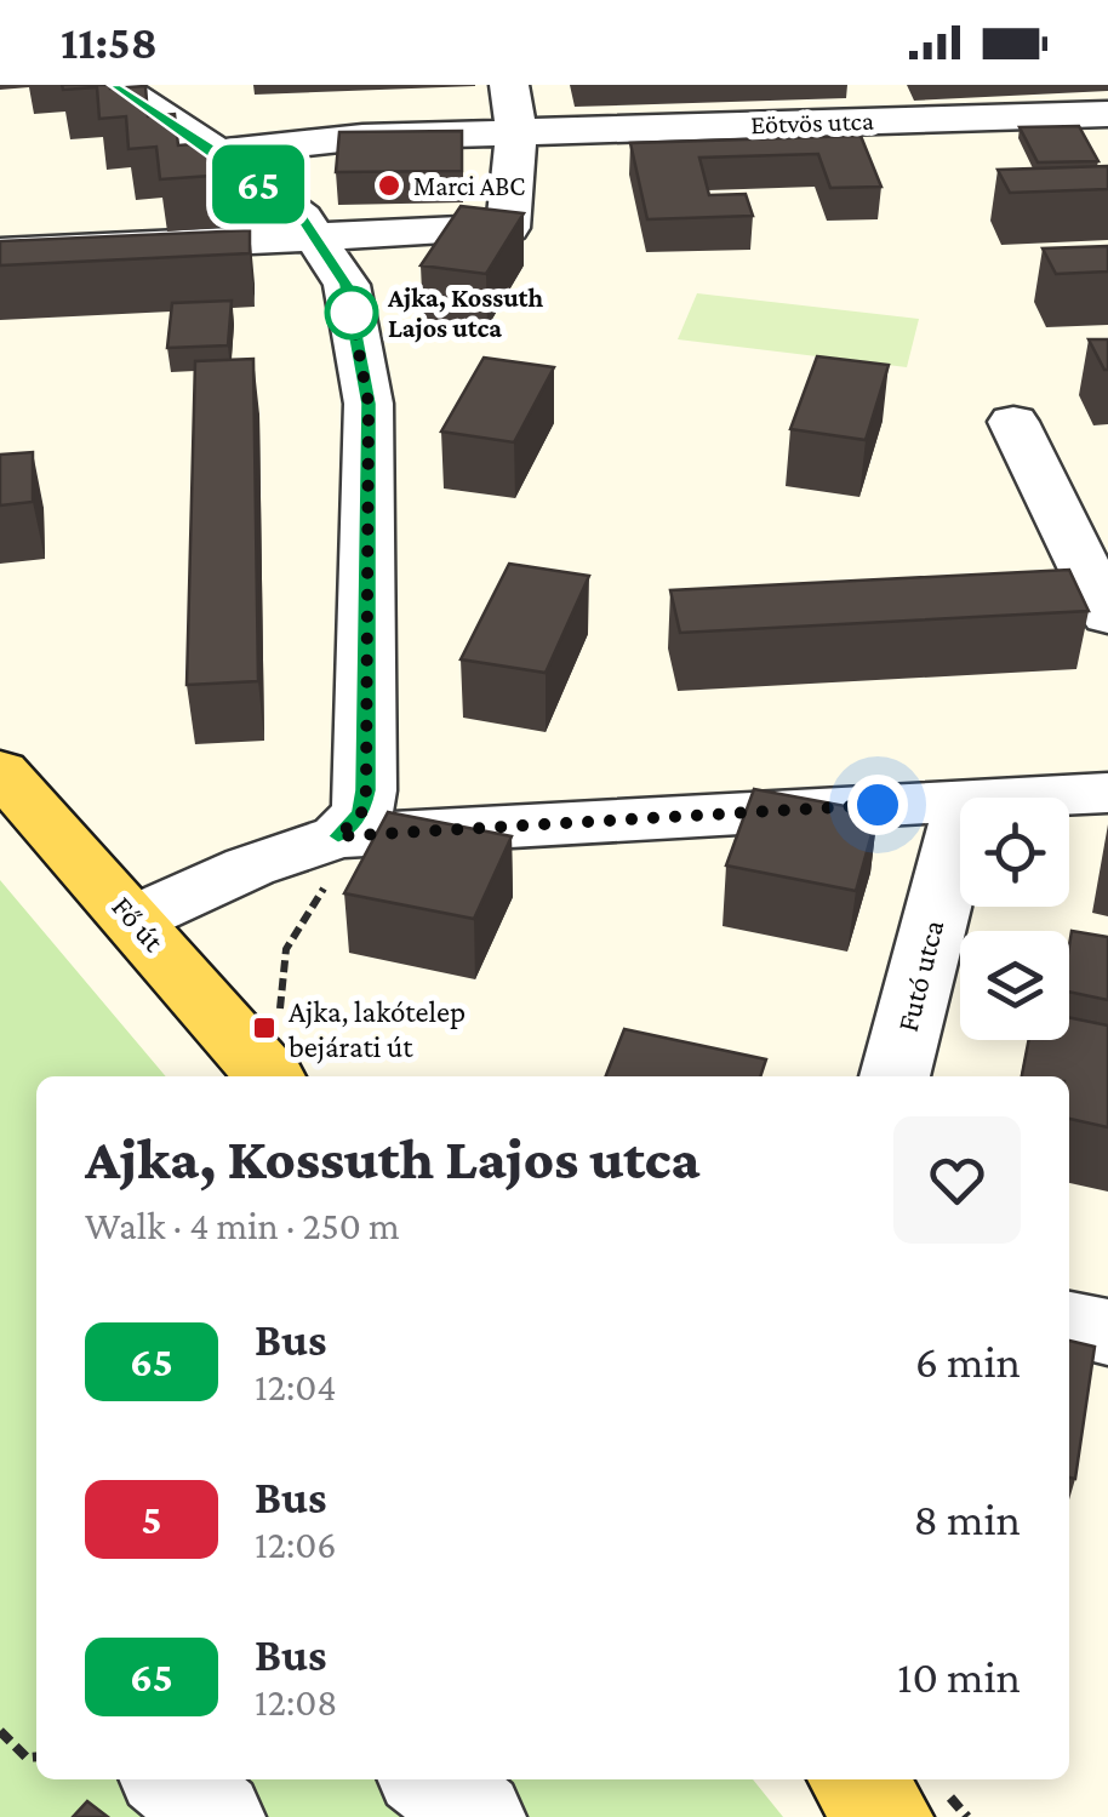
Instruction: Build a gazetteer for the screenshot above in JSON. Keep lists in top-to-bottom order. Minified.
{"streets":{"main road":["Fő út"],"street":["Eötvös utca","Futó utca"]},"places":{"other":["Marci ABC","Ajka, Kossuth Lajos utca"],"transit":["Ajka, lakótelep bejárati út"]},"lines":["bus line 65"],"page":{"status":"11:58","on_map":"65","heading":["Ajka, Kossuth Lajos utca","Walk · 4 min · 250 m"],"list":[{"mark":"65","name":"Bus","note":"12:04","value":"6 min"},{"mark":"5","name":"Bus","note":"12:06","value":"8 min"},{"mark":"65","name":"Bus","note":"12:08","value":"10 min"}]}}
